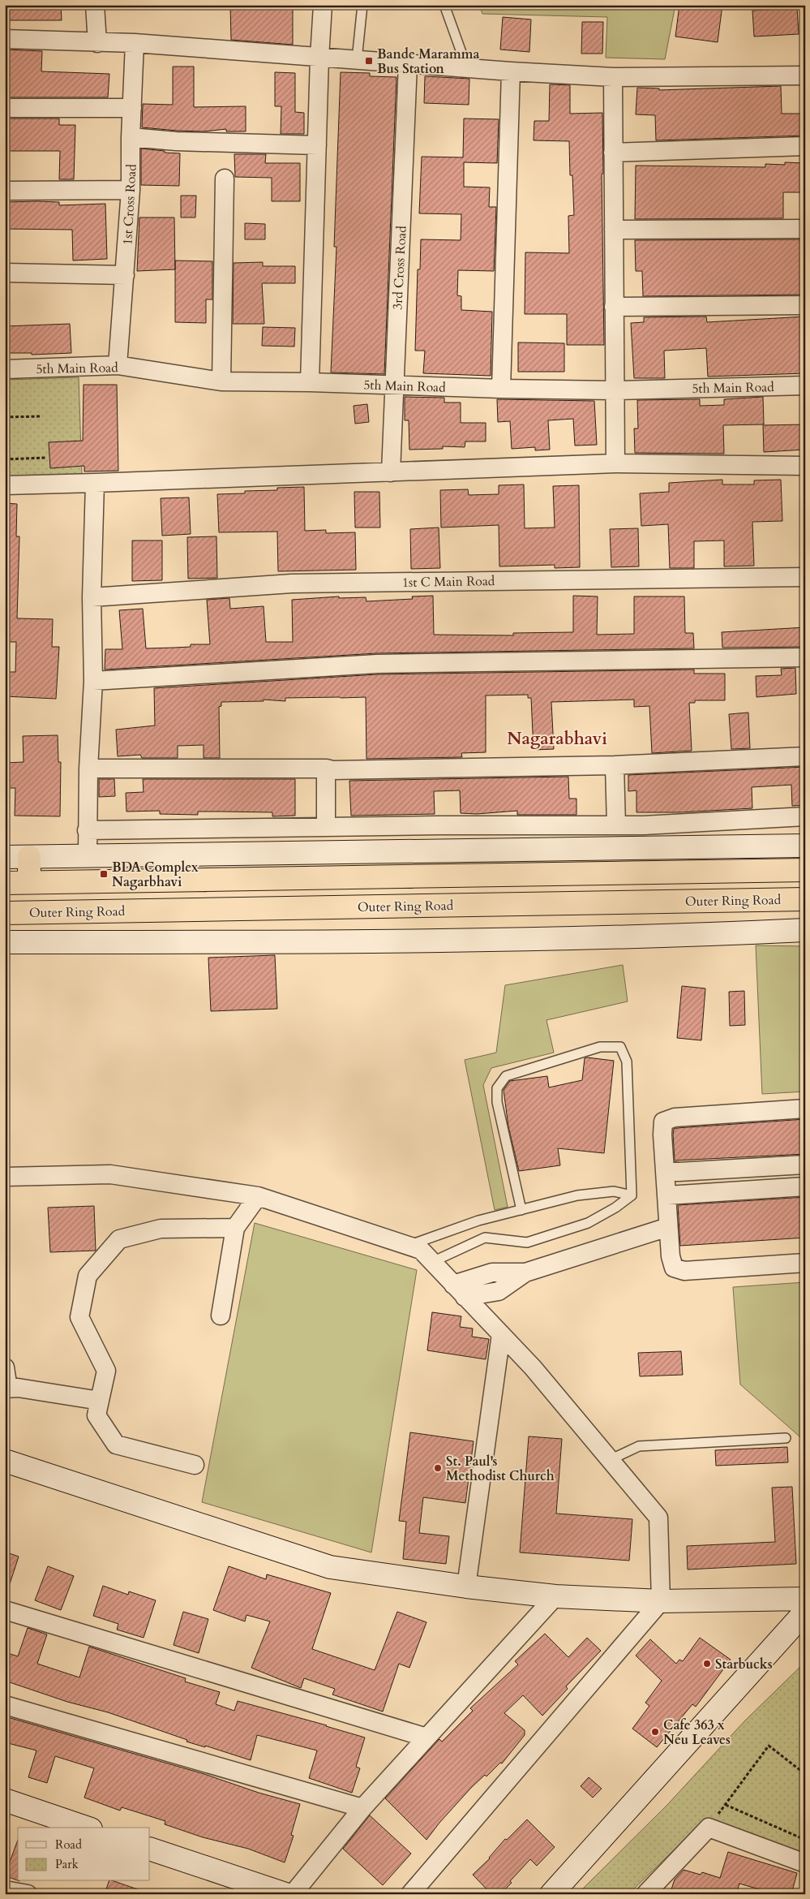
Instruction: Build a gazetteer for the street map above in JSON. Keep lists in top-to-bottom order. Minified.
{"streets":{"highway":["Outer Ring Road"],"street":["1st Cross Road","3rd Cross Road","5th Main Road","1st C Main Road"]},"crossings":[["1st Cross Road","5th Main Road"],["3rd Cross Road","5th Main Road"]],"districts":["Nagarabhavi"],"places":{"transit":["Bande Maramma Bus Station","BDA Complex Nagarbhavi"],"other":["St. Paul's Methodist Church","Starbucks","Cafe 363 x Neu Leaves"]},"legend":["Road","Park"]}
